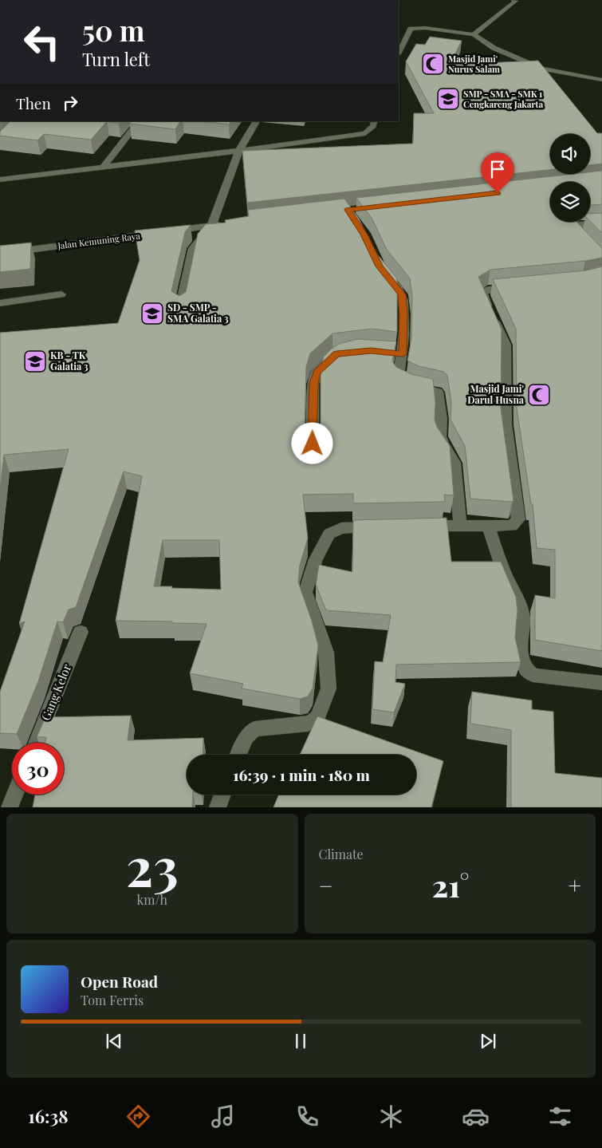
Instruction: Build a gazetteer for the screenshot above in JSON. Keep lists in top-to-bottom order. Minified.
{"streets":{"street":["Jalan Kemuning Raya","Gang Kelor"]},"places":{"mosque":["Masjid Jami' Nurus Salam","Masjid Jami' Darul Husna"],"school or university":["SMP - SMA - SMK 1 Cengkareng Jakarta","SD - SMP - SMA Galatia 3","KB - TK Galatia 3"]},"page":{"turn":["50 m","Turn left"],"then":"Then","limit":"30","trip":"16:39 · 1 min · 180 m","tile":[["23","km/h"],"Climate"],"heat":["−","21°","+"],"song":["Open Road","Tom Ferris"],"tabs":"16:38"}}
